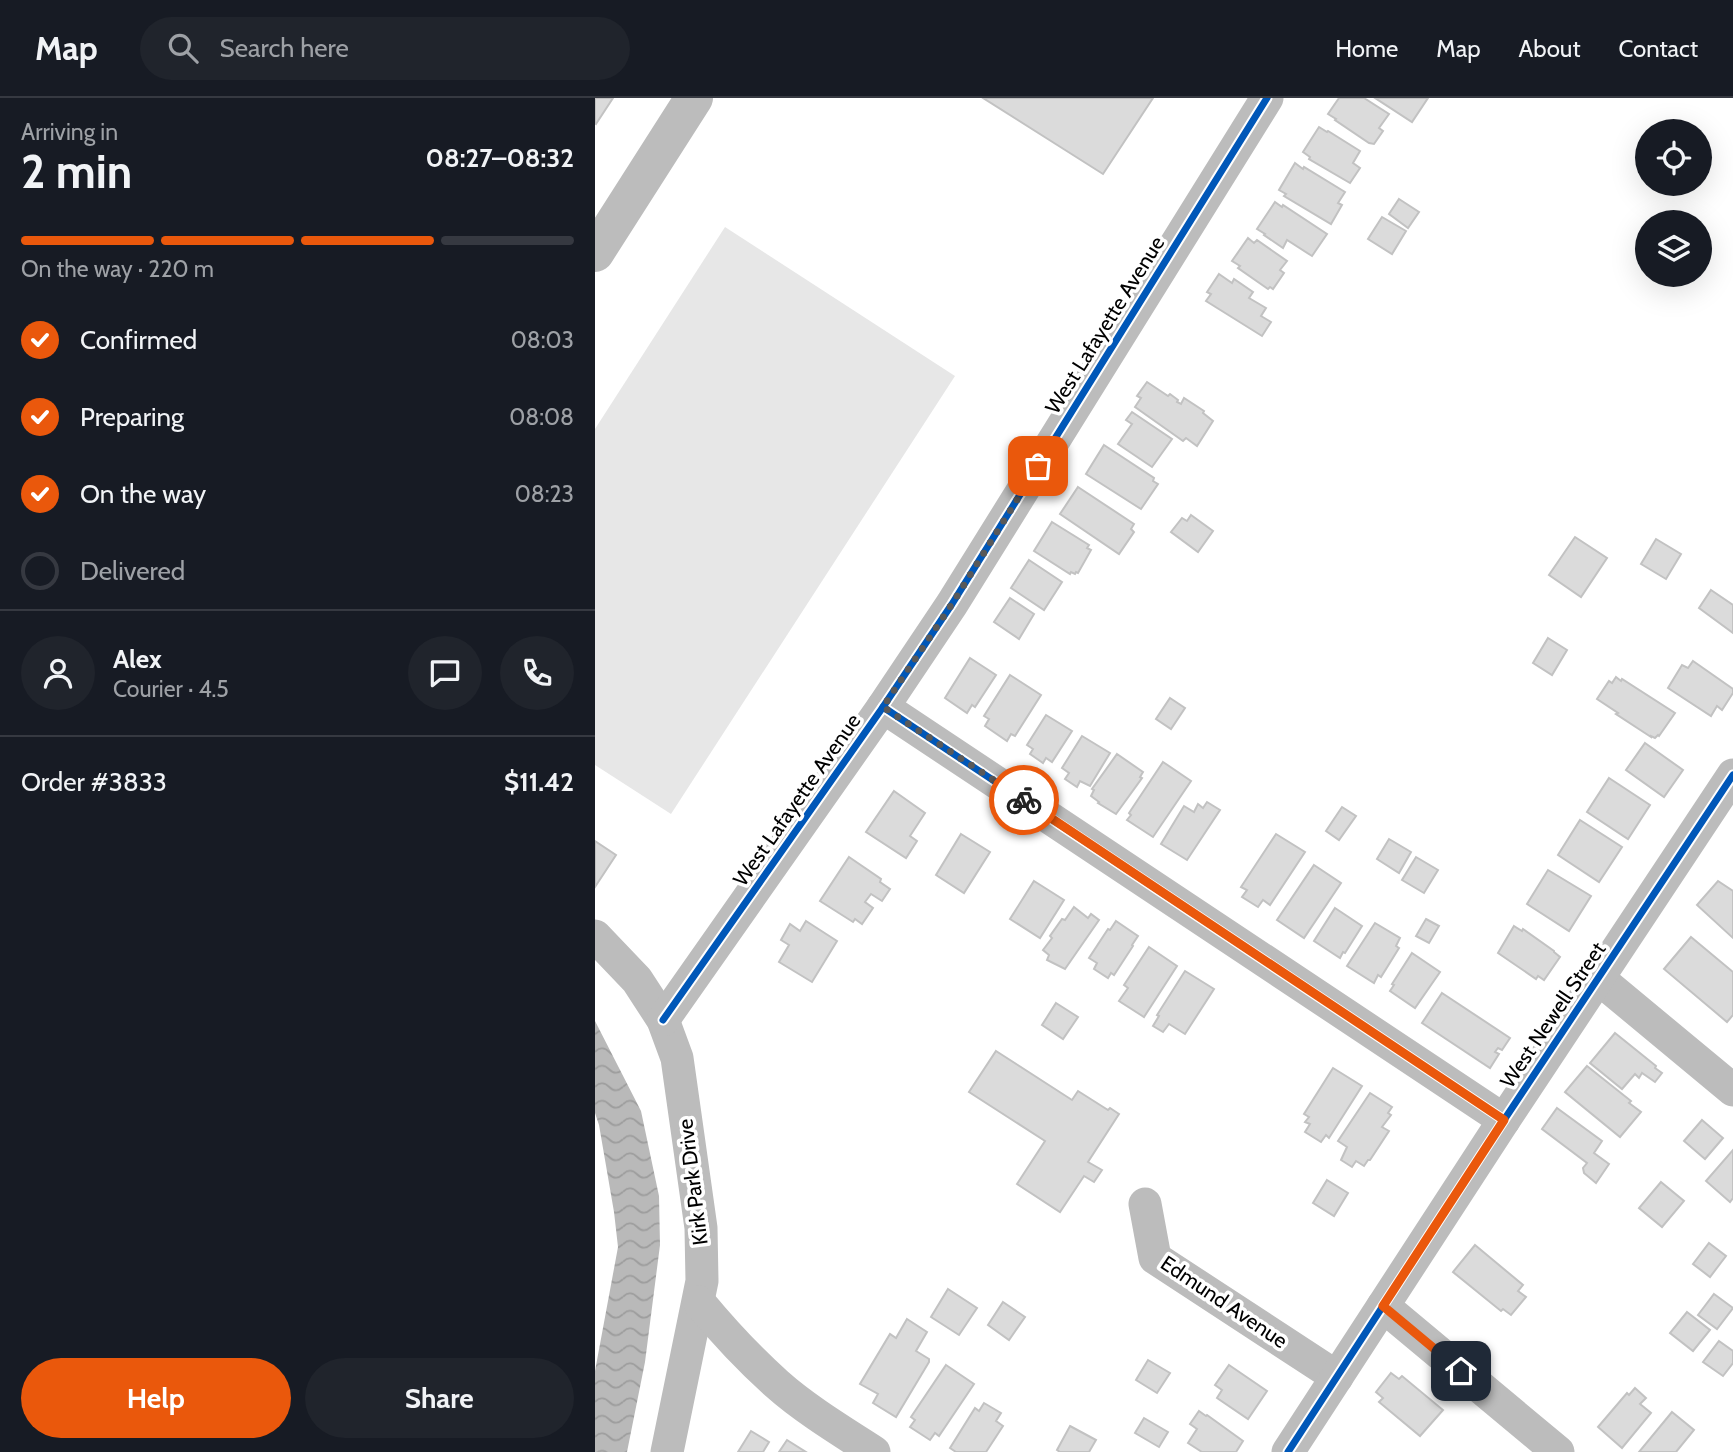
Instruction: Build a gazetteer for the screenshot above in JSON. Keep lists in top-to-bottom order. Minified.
{"streets":{"street":["West Lafayette Avenue","West Newell Street","Kirk Park Drive","Edmund Avenue"]},"crossings":[["West Lafayette Avenue","Kirk Park Drive"],["West Newell Street","Edmund Avenue"]],"page":{"header":"Map","search":"Search here","nav":["Home","Map","About","Contact"],"heading":["2 min","Arriving in","08:27–08:32"],"panel":["Alex","Courier · 4.5","Order #3833","$11.42"],"bar":"On the way · 220 m","list":[["Confirmed","08:03"],["Preparing","08:08"],["On the way","08:23"],"Delivered"],"buttons":["Help","Share"]}}
